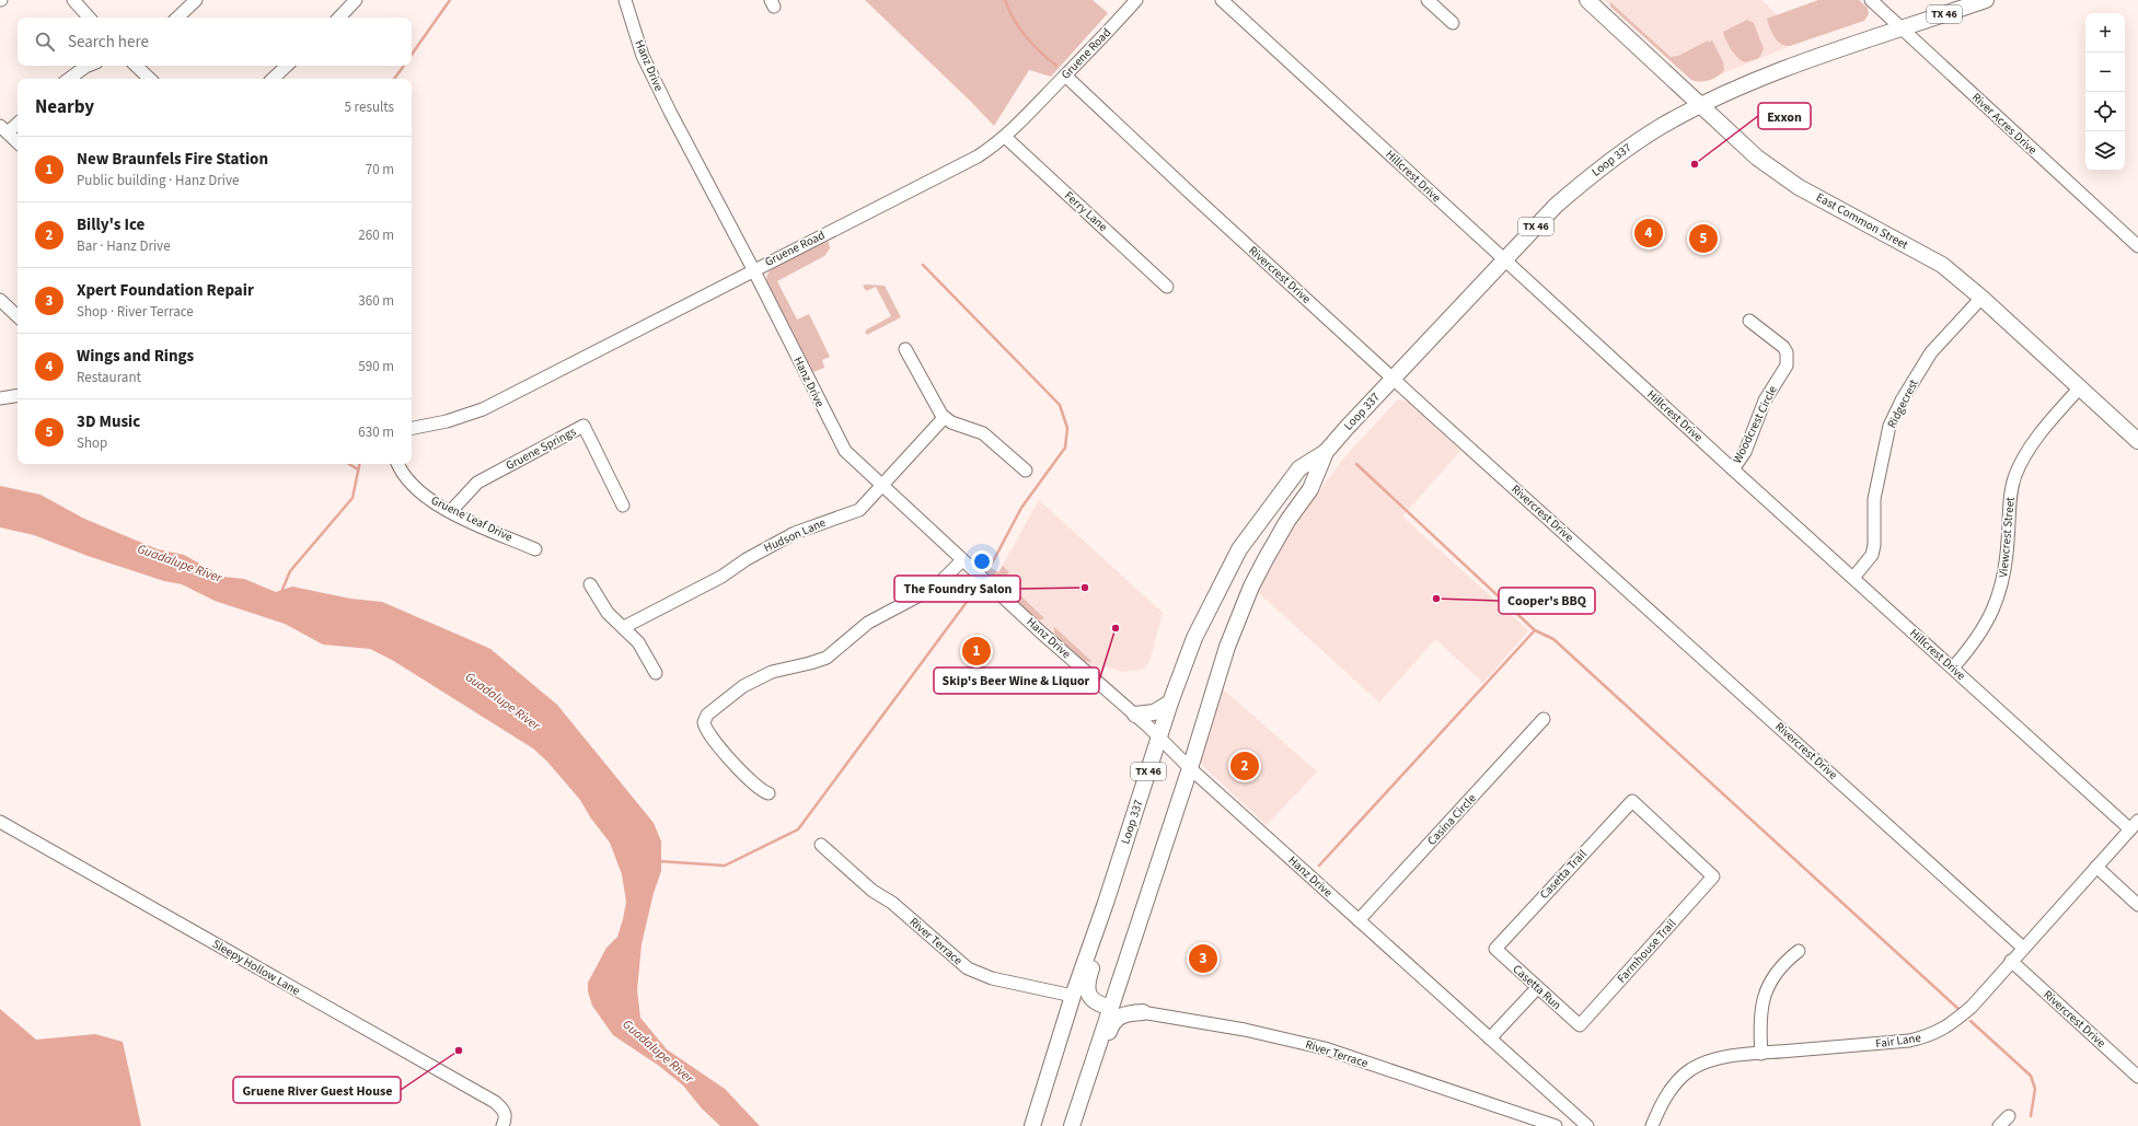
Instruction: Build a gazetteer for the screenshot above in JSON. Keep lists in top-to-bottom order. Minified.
{"streets":{"main road":["TX 46","Loop 337","East Common Street"],"street":["Gruene Road","Hanz Drive","River Acres Drive","Hillcrest Drive","Ferry Lane","Rivercrest Drive","Ridgecrest","Woodcrest Circle","Gruene Springs","Gruene Leaf Drive","Hudson Lane","Viewcrest Street","Casina Circle","Casetta Trail","River Terrace","Farmhouse Trail","Sleepy Hollow Lane","Casetta Run","Fair Lane"]},"crossings":[["Gruene Road","Hanz Drive"],["Gruene Road","Ferry Lane"],["Gruene Road","Rivercrest Drive"],["Hanz Drive","Loop 337"],["Hanz Drive","Hudson Lane"],["Hanz Drive","Casina Circle"],["River Acres Drive","Loop 337"],["Loop 337","Hillcrest Drive"],["Loop 337","East Common Street"],["Loop 337","Rivercrest Drive"],["Loop 337","River Terrace"],["Hillcrest Drive","Ridgecrest"],["Hillcrest Drive","Woodcrest Circle"],["Hillcrest Drive","Viewcrest Street"],["Hillcrest Drive","Fair Lane"],["East Common Street","Ridgecrest"],["East Common Street","Viewcrest Street"],["Rivercrest Drive","Fair Lane"],["Gruene Springs","Gruene Leaf Drive"],["Casetta Trail","Farmhouse Trail"],["Casetta Trail","Casetta Run"],["Farmhouse Trail","Casetta Run"]],"water":["Guadalupe River"],"places":["Exxon","The Foundry Salon","Cooper's BBQ","Skip's Beer Wine & Liquor","Gruene River Guest House"],"page":{"map_buttons":["+","−"],"search":"Search here","heading":["Nearby","5 results"],"list":[{"mark":"1","name":"New Braunfels Fire Station","note":"Public building · Hanz Drive","value":"70 m"},{"mark":"2","name":"Billy's Ice","note":"Bar · Hanz Drive","value":"260 m"},{"mark":"3","name":"Xpert Foundation Repair","note":"Shop · River Terrace","value":"360 m"},{"mark":"4","name":"Wings and Rings","note":"Restaurant","value":"590 m"},{"mark":"5","name":"3D Music","note":"Shop","value":"630 m"}],"pins":["4","5","1","2","3"]}}
